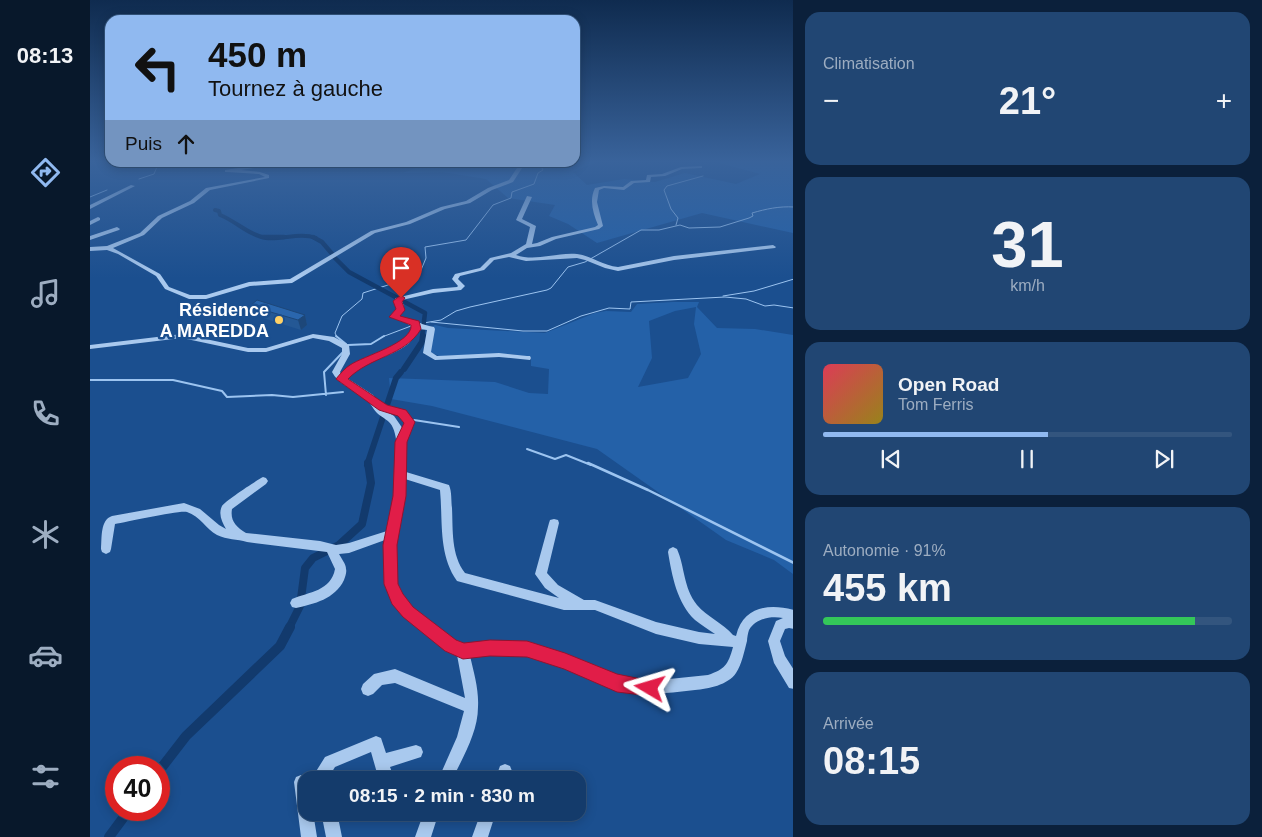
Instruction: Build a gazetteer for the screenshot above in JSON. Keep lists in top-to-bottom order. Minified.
{"places":["Résidence A MAREDDA"],"page":{"tabs":"08:13","tile":["Climatisation",["31","km/h"],["Autonomie · 91%","455 km"],["Arrivée","08:15"]],"turn":["450 m","Tournez à gauche"],"heat":["−","21°","+"],"then":"Puis","song":["Open Road","Tom Ferris"],"limit":"40","trip":"08:15 · 2 min · 830 m"}}
